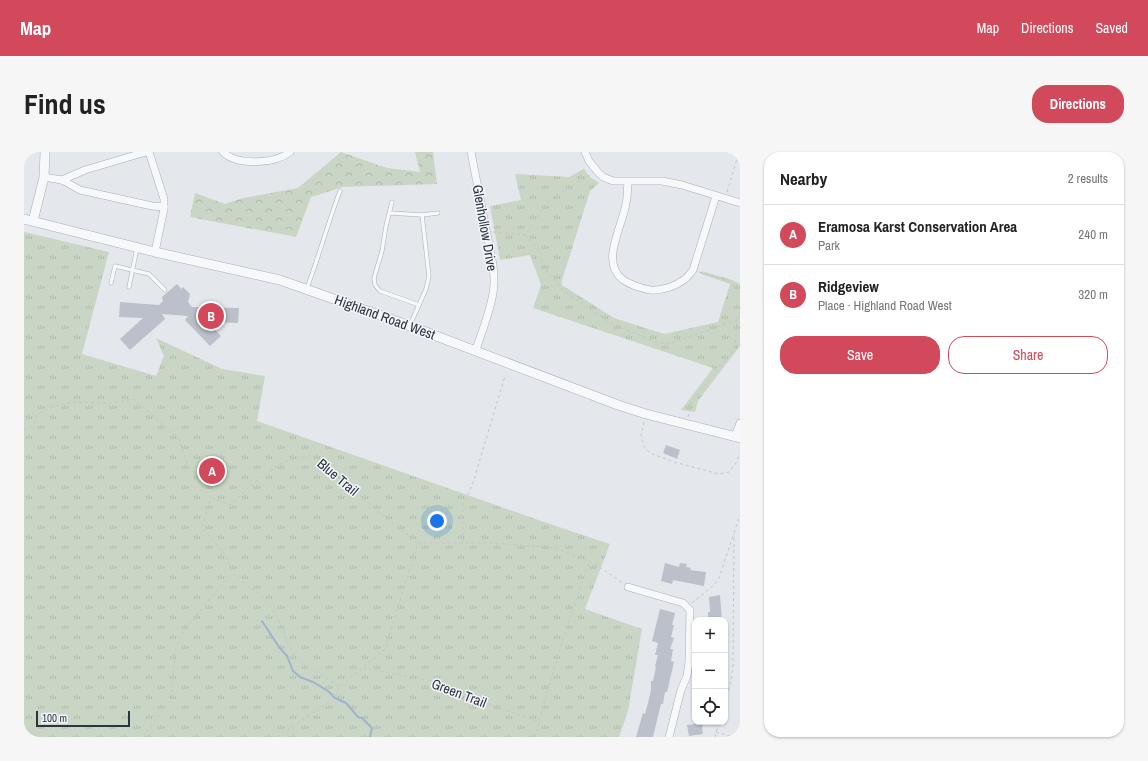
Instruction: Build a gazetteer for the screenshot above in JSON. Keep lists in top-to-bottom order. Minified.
{"streets":{"street":["Glenhollow Drive","Highland Road West"],"path":["Blue Trail","Green Trail"]},"crossings":[["Glenhollow Drive","Highland Road West"]],"scale_bar":"100 m","page":{"header":"Map","nav":["Map","Directions","Saved"],"title":"Find us","buttons":["Directions",["Save","Share"]],"heading":["Nearby","2 results"],"list":[{"mark":"A","name":"Eramosa Karst Conservation Area","note":"Park","value":"240 m"},{"mark":"B","name":"Ridgeview","note":"Place · Highland Road West","value":"320 m"}],"pins":["B","A"],"map_buttons":["+","−"],"scale":"100 m"}}
